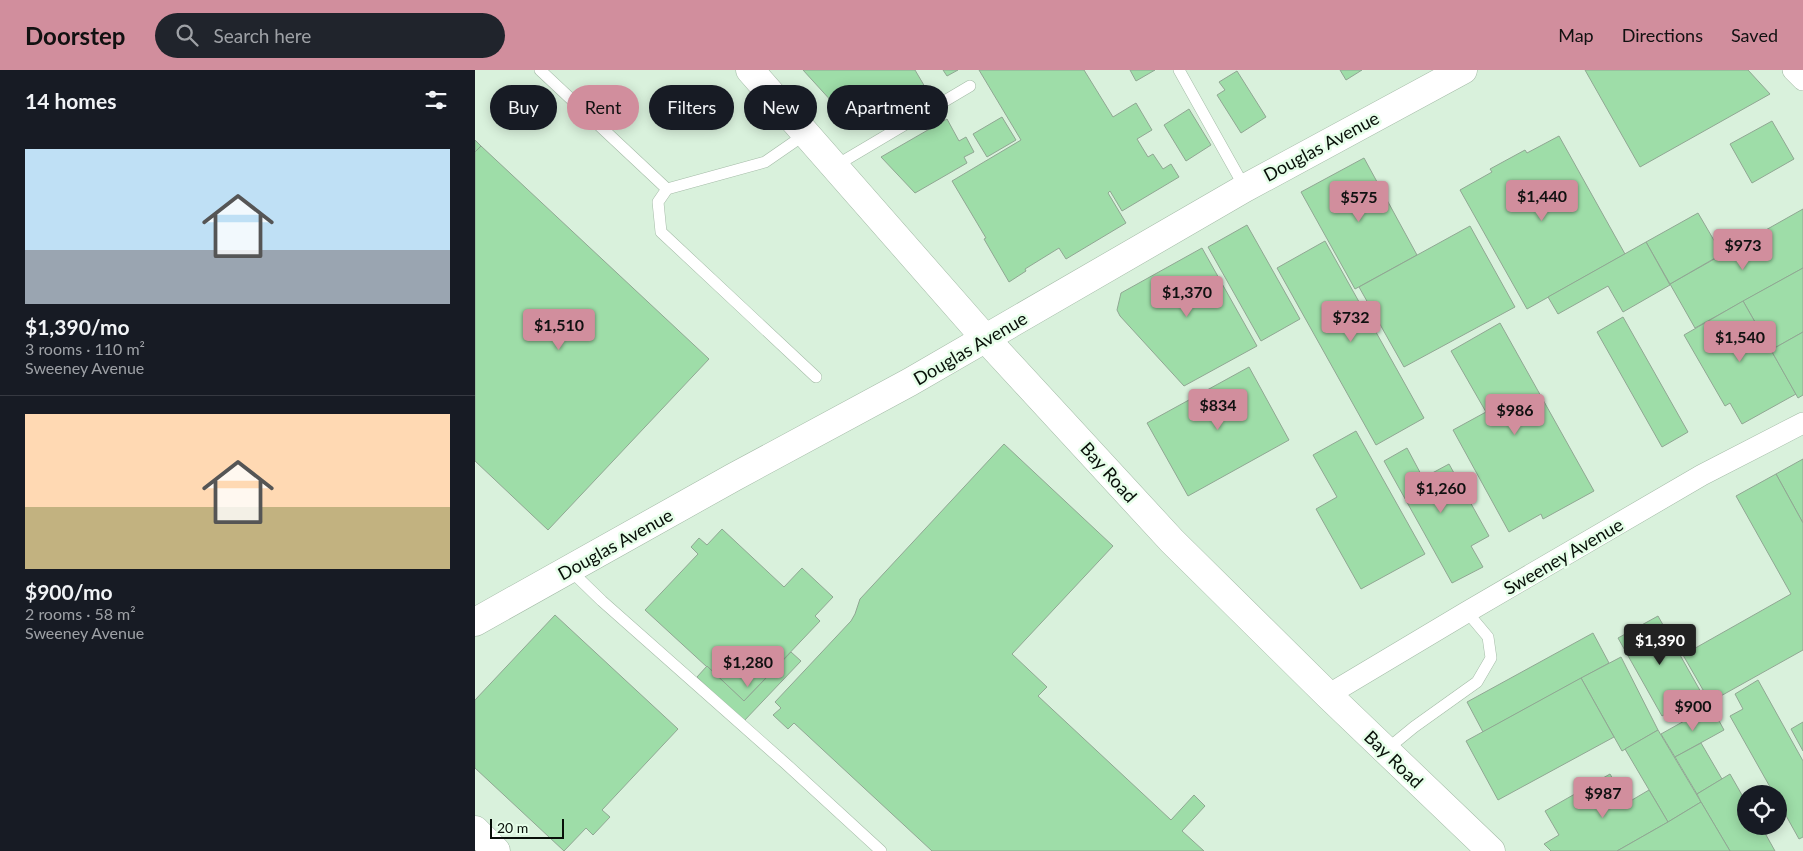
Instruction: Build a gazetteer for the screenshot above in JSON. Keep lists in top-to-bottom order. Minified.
{"streets":{"street":["Douglas Avenue","Bay Road","Sweeney Avenue"]},"crossings":[["Douglas Avenue","Bay Road"],["Bay Road","Sweeney Avenue"]],"scale_bar":"20 m","page":{"header":"Doorstep","search":"Search here","nav":["Map","Directions","Saved"],"heading":"14 homes","chip":["Buy","Rent","Filters","New","Apartment"],"list":[{"name":"$1,390/mo","note":"3 rooms · 110 m² · Sweeney Avenue"},{"name":"$900/mo","note":"2 rooms · 58 m² · Sweeney Avenue"}],"price":["$1,440","$575","$973","$1,370","$732","$1,510","$1,540","$834","$986","$1,260","$1,390","$1,280","$900","$987"],"scale":"20 m"}}
